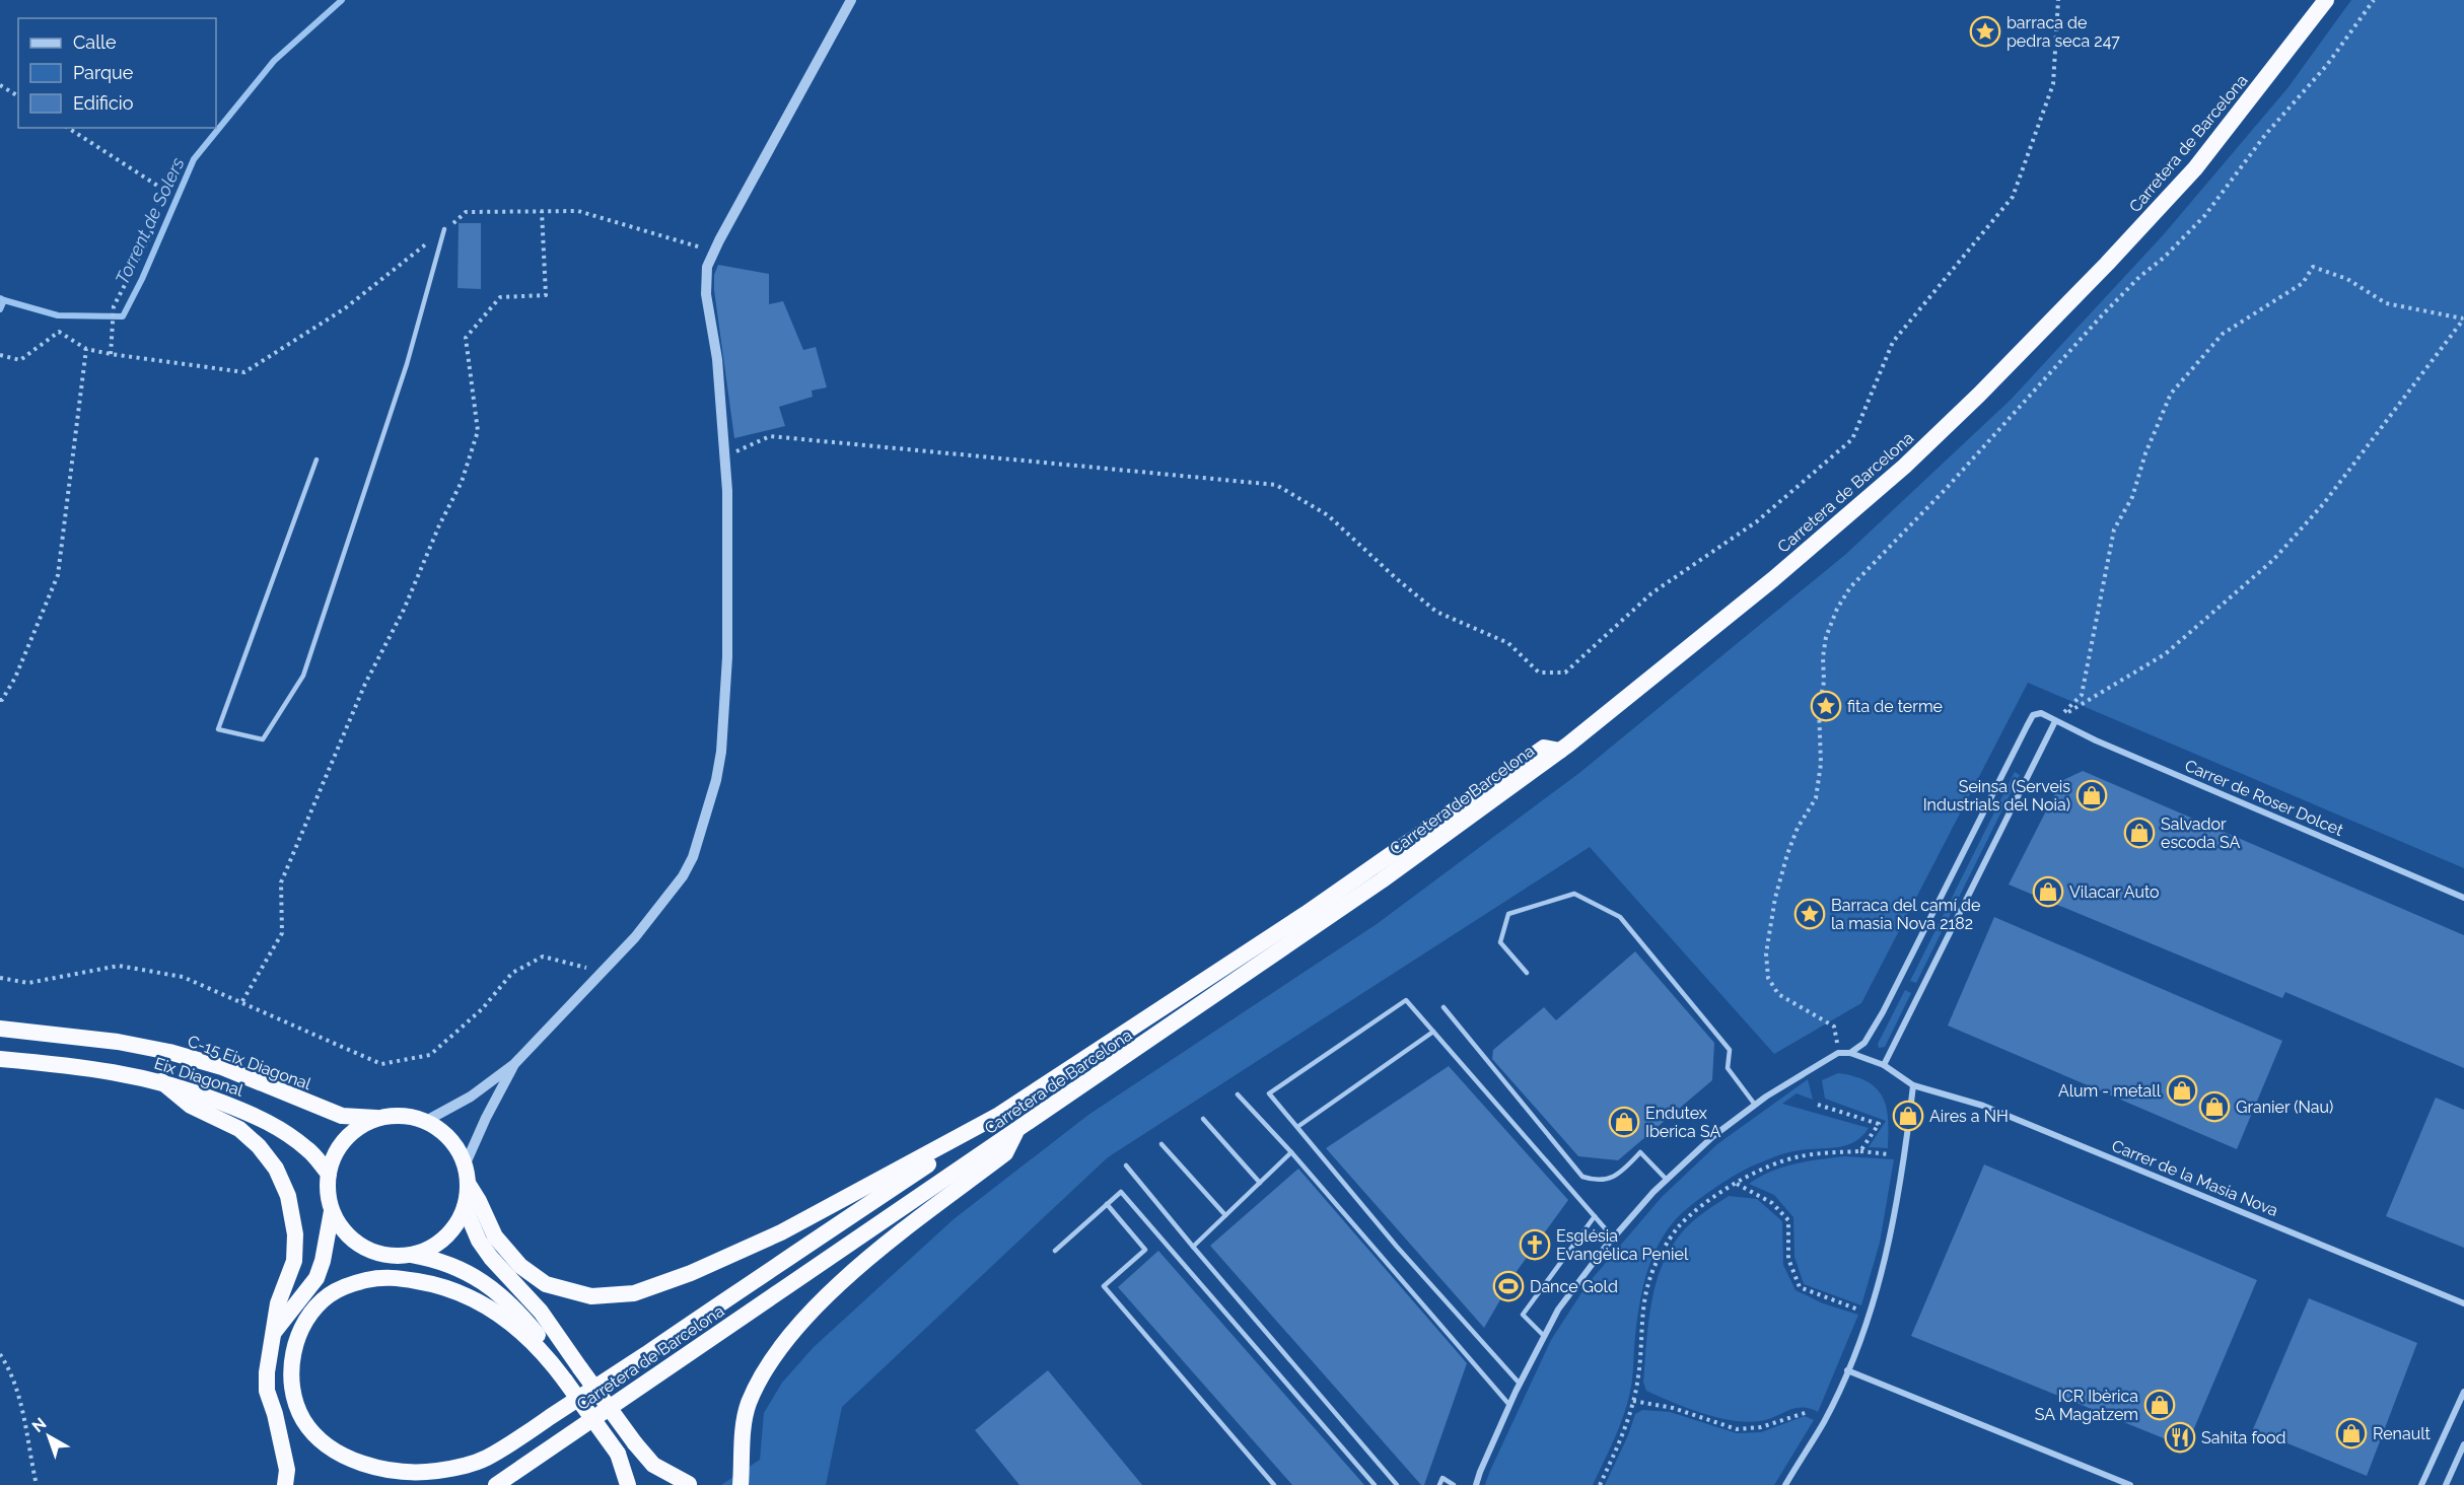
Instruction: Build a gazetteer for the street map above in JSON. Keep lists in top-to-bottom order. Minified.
{"streets":{"highway":["Carretera de Barcelona","C-15 Eix Diagonal","Eix Diagonal"],"street":["Carrer de Roser Dolcet","Carrer de la Masia Nova"]},"crossings":[["C-15 Eix Diagonal","Eix Diagonal"]],"water":["Torrent de Solers"],"places":{"place":["barraca de pedra seca 247","fita de terme","Barraca del camí de la masia Nova 2182"],"shop":["Seinsa (Serveis Industrials del Noia)","Salvador escoda SA","Vilacar Auto","Alum - metall","Granier (Nau)","Aires a NH","Endutex Iberica SA","ICR Ibèrica SA Magatzem","Renault"],"church":["Església Evangèlica Peniel"],"sports":["Dance Gold"],"restaurant":["Sahita food"]},"legend":["Calle","Parque","Edificio"],"north":"top left"}
